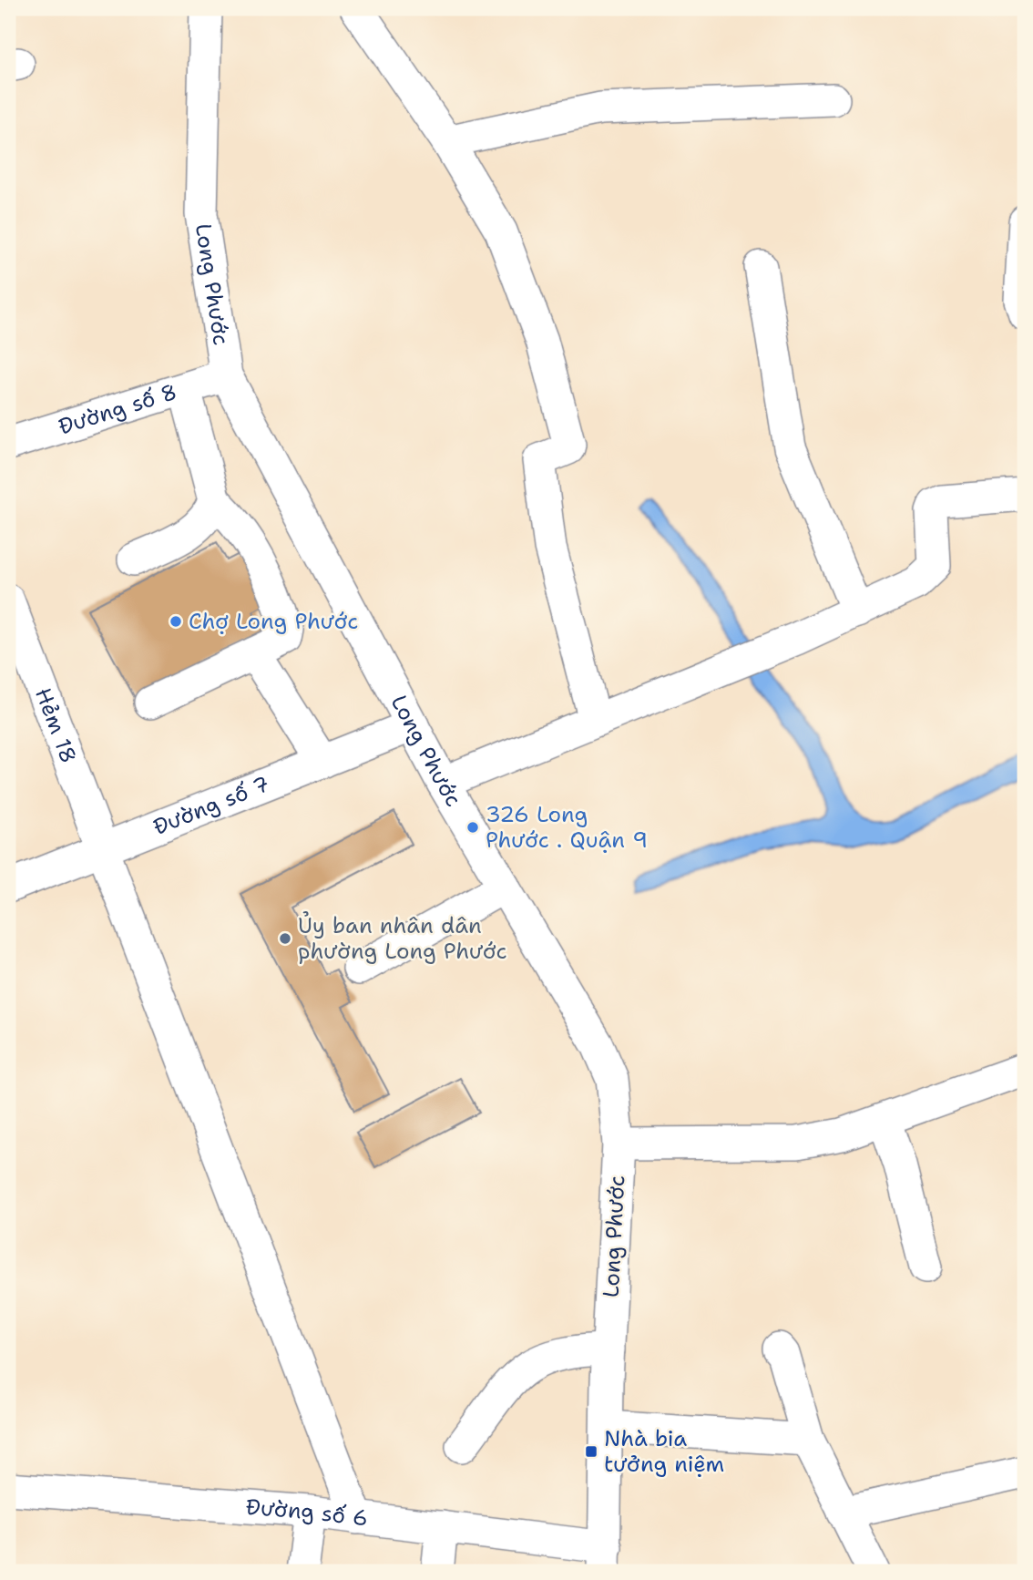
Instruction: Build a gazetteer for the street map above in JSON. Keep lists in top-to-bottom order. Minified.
{"streets":{"street":["Long Phước","Đường số 8","Hẻm 18","Đường số 7","Đường số 6"]},"crossings":[["Long Phước","Đường số 8"],["Long Phước","Đường số 7"],["Long Phước","Đường số 6"],["Hẻm 18","Đường số 7"],["Hẻm 18","Đường số 6"]],"places":{"other":["Chợ Long Phước","326 Long Phước . Quận 9","Ủy ban nhân dân phường Long Phước"],"transit":["Nhà bia tưởng niệm"]}}
